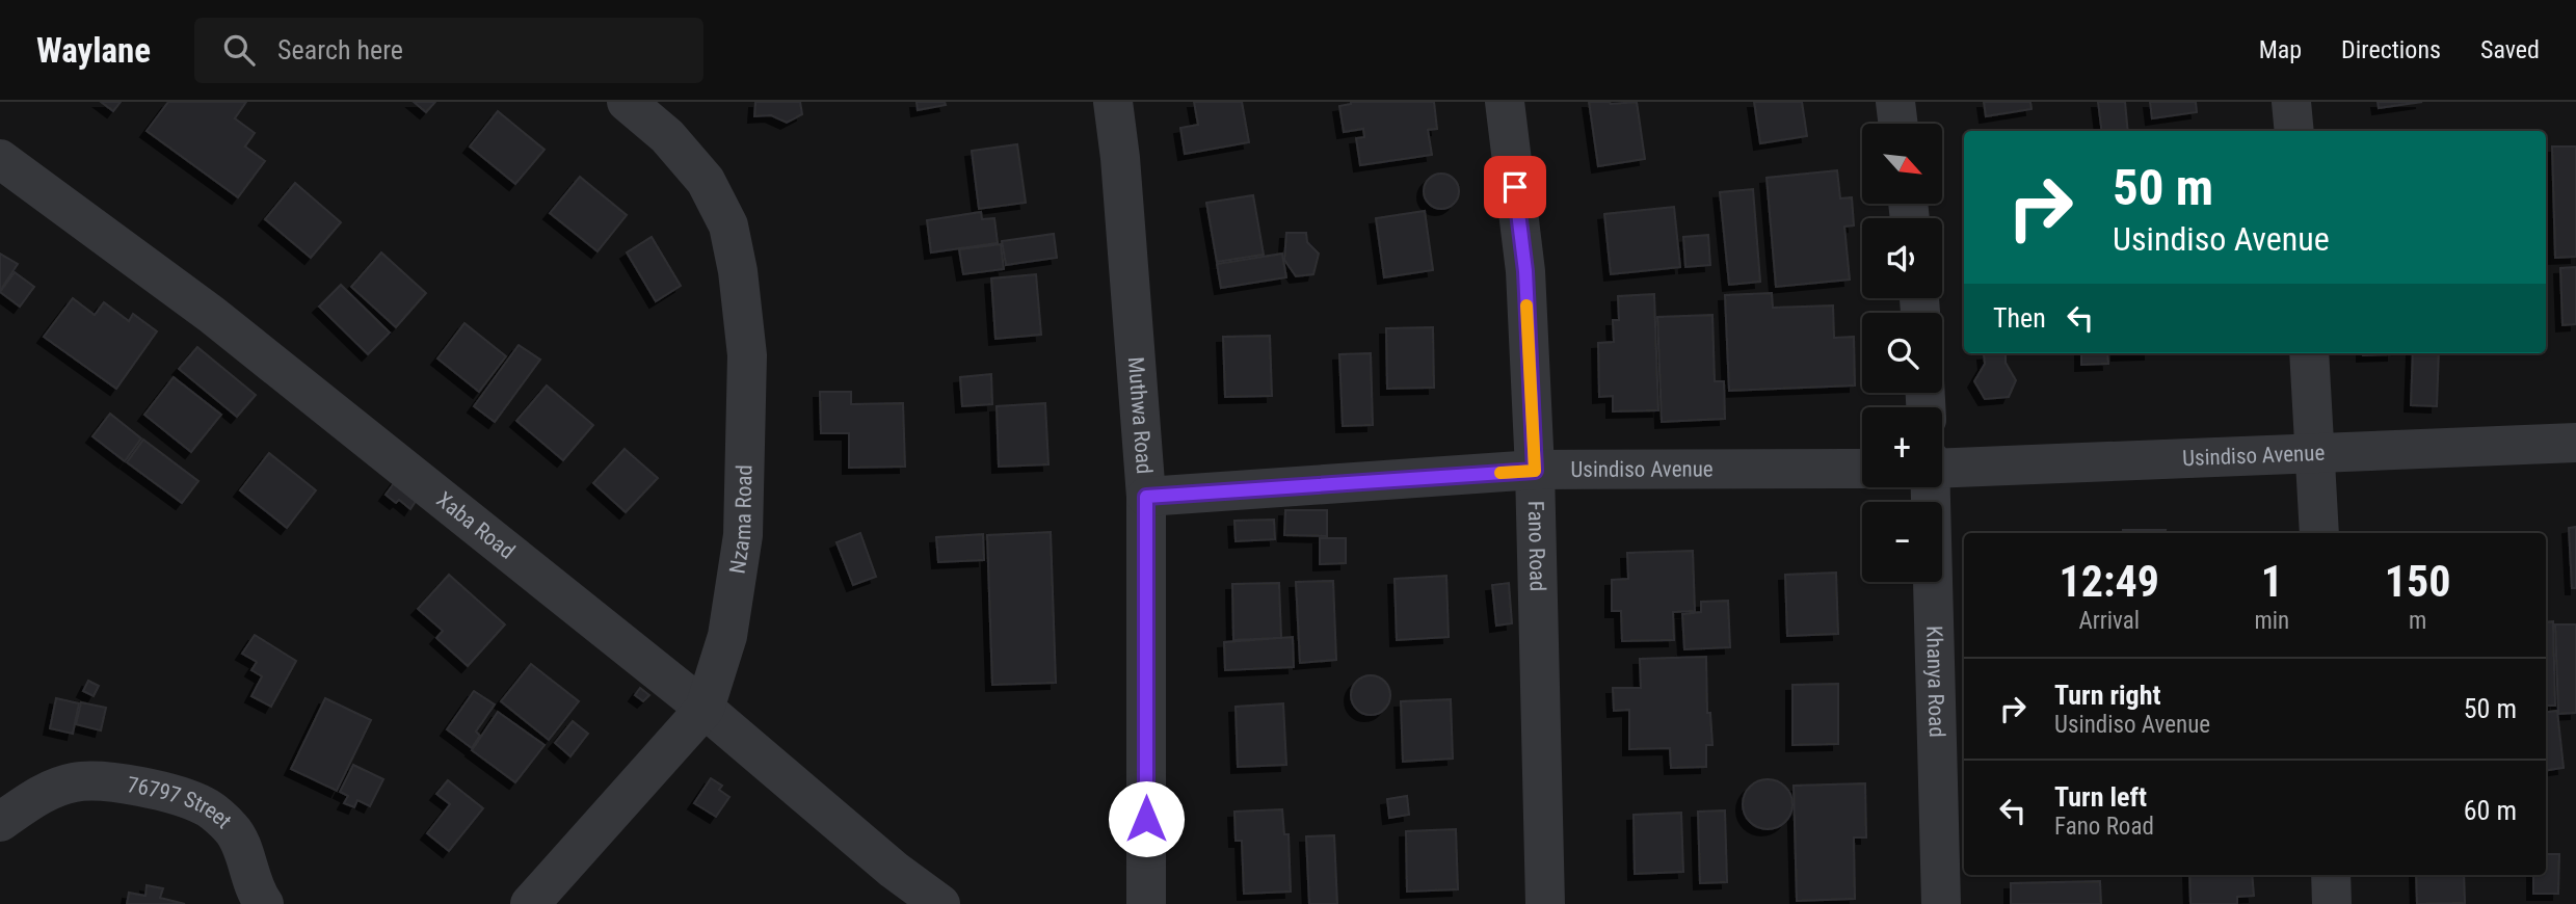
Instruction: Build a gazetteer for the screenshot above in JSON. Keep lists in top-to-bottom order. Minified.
{"streets":{"street":["Muthwa Road","Usindiso Avenue","Nzama Road","Xaba Road","Fano Road","Khanya Road","76797 Street"]},"crossings":[["Muthwa Road","Usindiso Avenue"],["Usindiso Avenue","Fano Road"],["Nzama Road","Xaba Road"]],"north":"bottom right","page":{"header":"Waylane","search":"Search here","nav":["Map","Directions","Saved"],"map_buttons":["+","−"],"turn":["50 m","Usindiso Avenue"],"then":"Then","eta":["12:49","Arrival","1","min","150","m"],"list":[{"name":"Turn right","note":"Usindiso Avenue","value":"50 m"},{"name":"Turn left","note":"Fano Road","value":"60 m"}]}}
